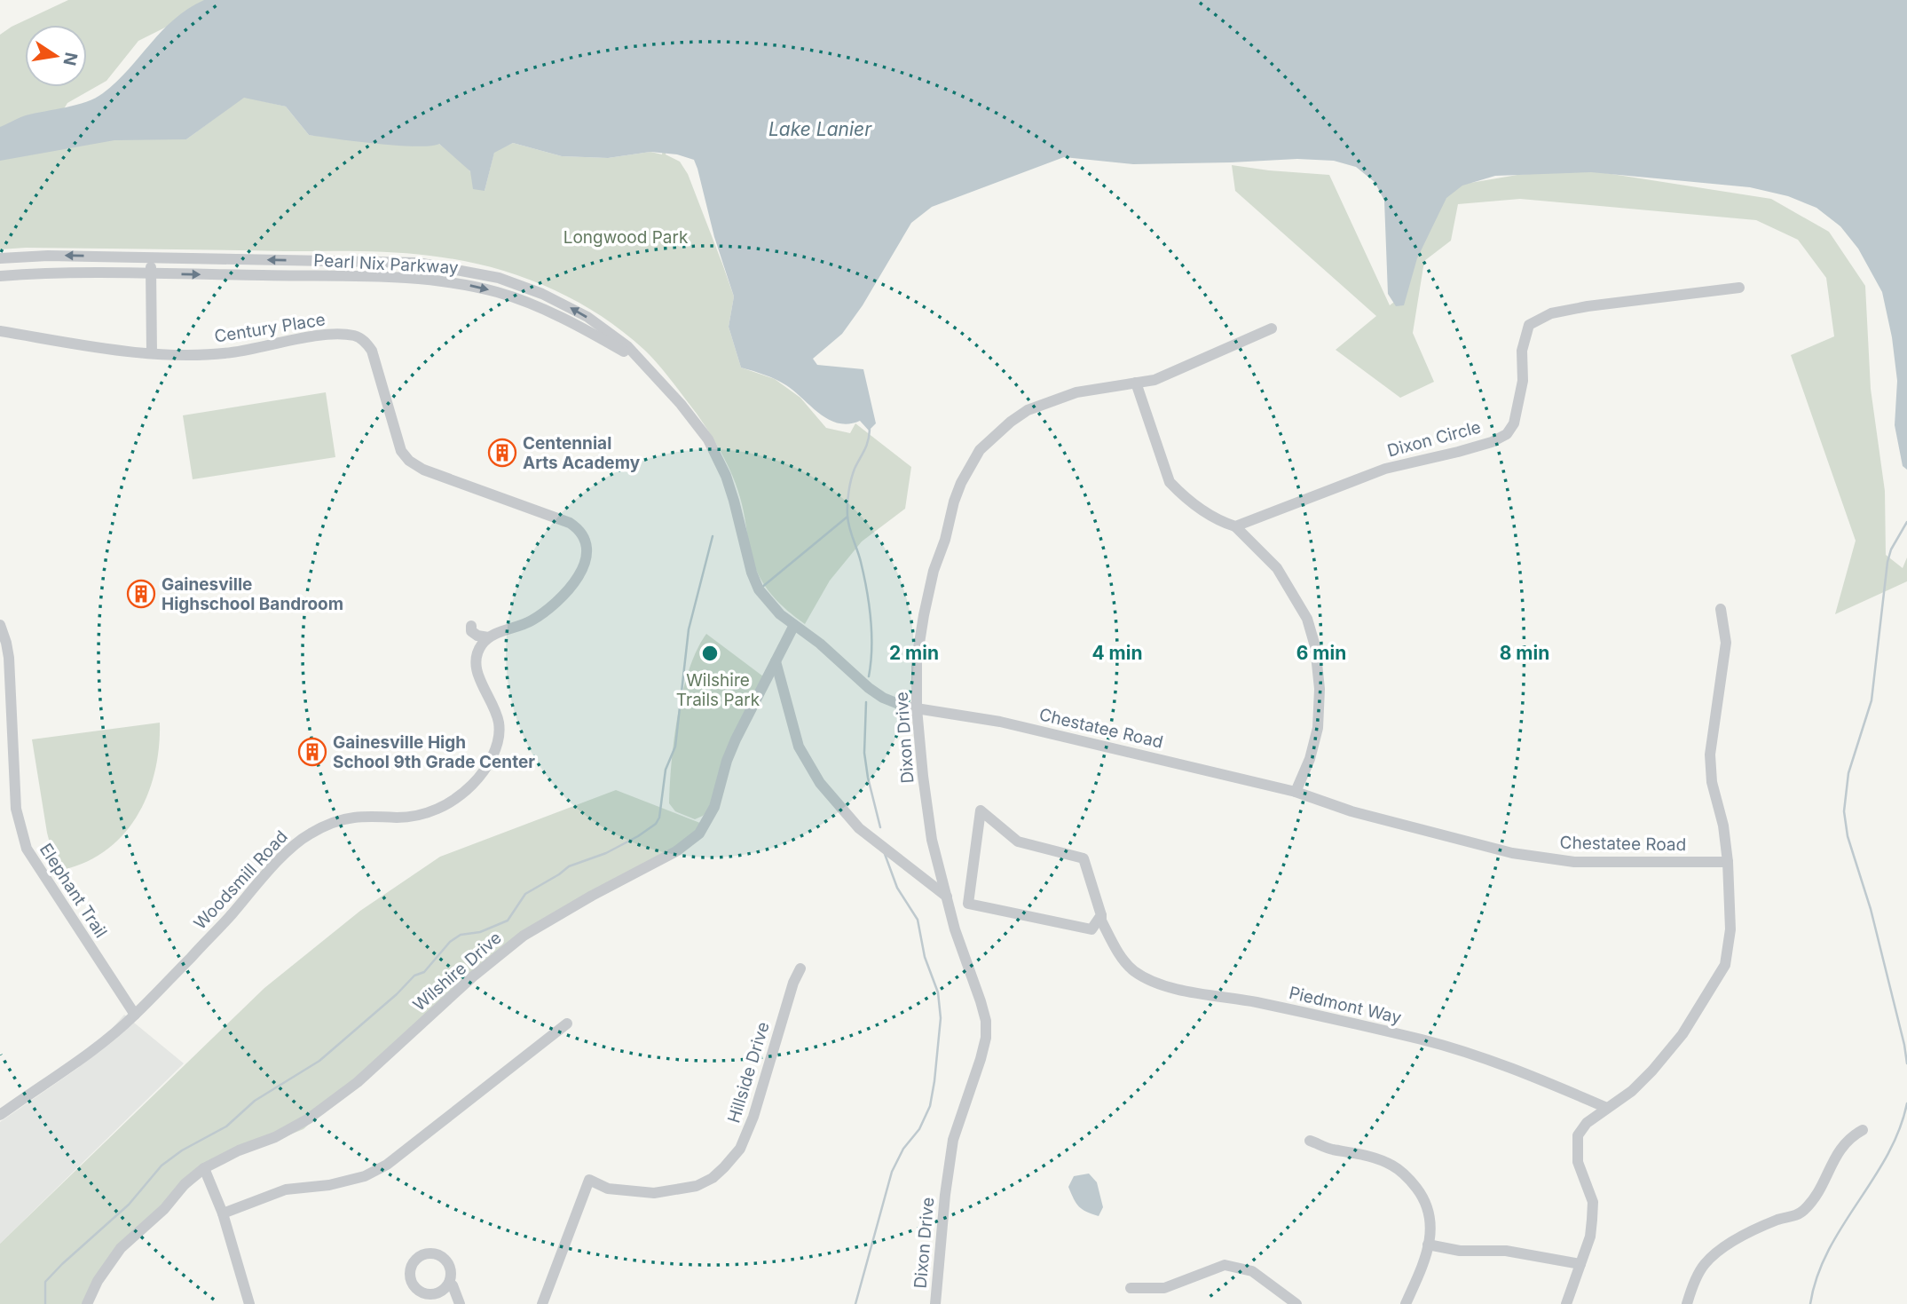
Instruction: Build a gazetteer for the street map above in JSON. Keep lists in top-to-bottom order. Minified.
{"streets":{"street":["Pearl Nix Parkway","Century Place","Dixon Circle","Chestatee Road","Dixon Drive","Woodsmill Road","Elephant Trail","Wilshire Drive","Piedmont Way","Hillside Drive"]},"crossings":[["Pearl Nix Parkway","Chestatee Road"],["Century Place","Woodsmill Road"],["Chestatee Road","Dixon Drive"],["Chestatee Road","Wilshire Drive"],["Woodsmill Road","Elephant Trail"]],"water":["Lake Lanier"],"parks":["Longwood Park","Wilshire Trails Park"],"places":{"building":["Centennial Arts Academy","Gainesville Highschool Bandroom","Gainesville High School 9th Grade Center"]},"north":"right","rings":["2 min","4 min","6 min","8 min"]}
